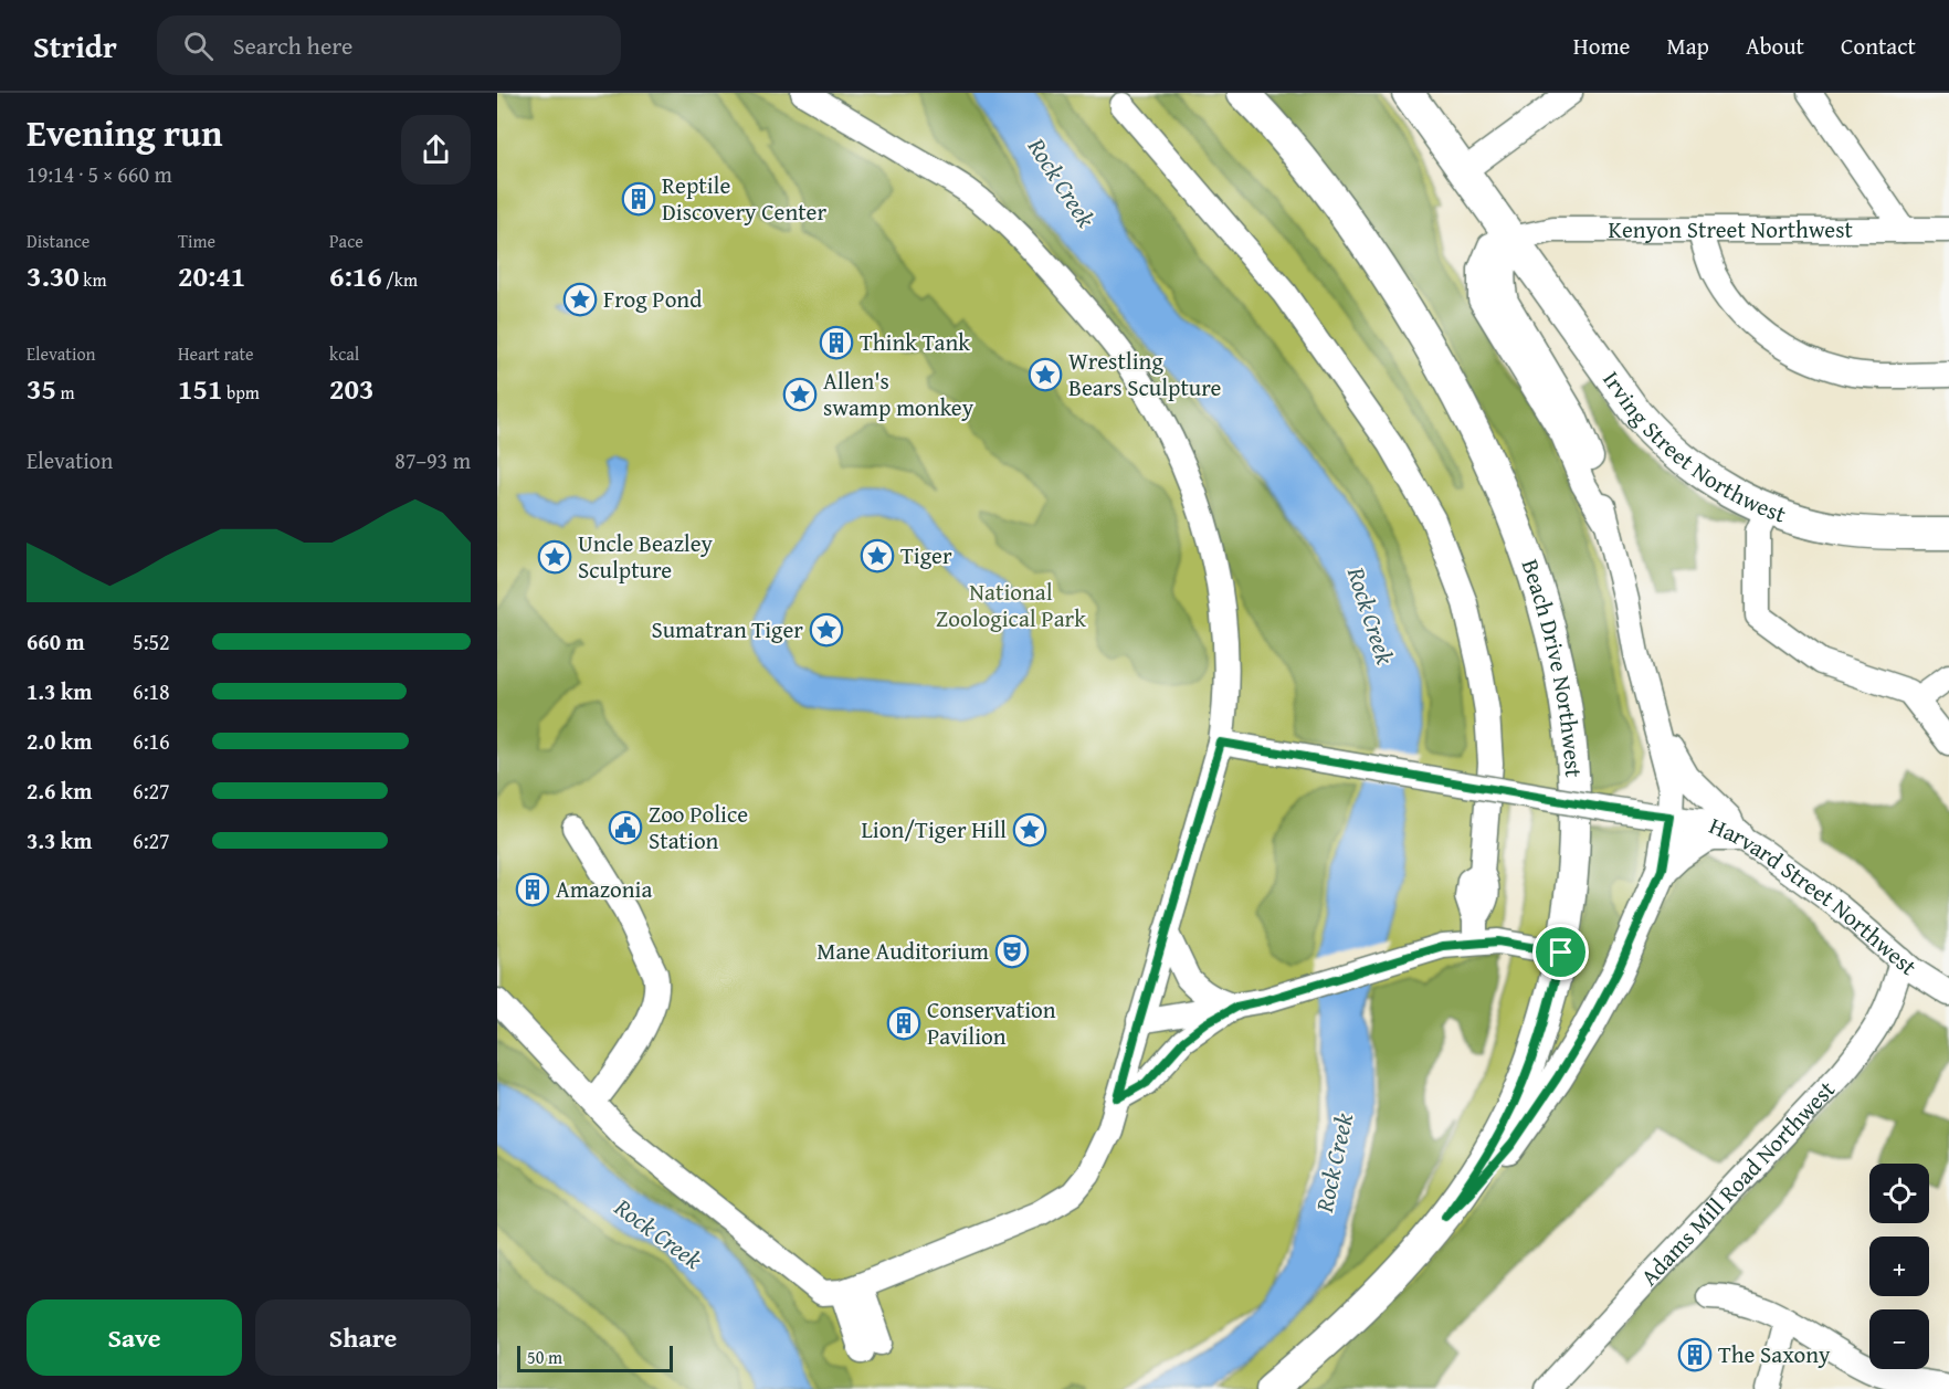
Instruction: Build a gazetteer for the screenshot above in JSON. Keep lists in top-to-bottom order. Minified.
{"streets":{"main road":["Irving Street Northwest","Beach Drive Northwest"],"street":["Kenyon Street Northwest","Harvard Street Northwest","Adams Mill Road Northwest"]},"crossings":[["Kenyon Street Northwest","Irving Street Northwest"],["Harvard Street Northwest","Adams Mill Road Northwest"]],"water":["Rock Creek"],"parks":["National Zoological Park"],"places":{"building":["Reptile Discovery Center","Think Tank","Amazonia","Conservation Pavilion","The Saxony"],"place":["Frog Pond","Wrestling Bears Sculpture","Allen's swamp monkey","Tiger","Uncle Beazley Sculpture","Sumatran Tiger","Lion/Tiger Hill"],"public building":["Zoo Police Station"],"theatre":["Mane Auditorium"]},"scale_bar":"50 m","page":{"header":"Stridr","search":"Search here","nav":["Home","Map","About","Contact"],"heading":["Evening run","19:14 · 5 × 660 m"],"stats":[["Distance","3.30 km"],["Time","20:41"],["Pace","6:16 /km"],["Elevation","35 m"],["Heart rate","151 bpm"],["kcal","203"]],"chart":["Elevation","87–93 m"],"list":[{"name":"660 m","note":"5:52"},{"name":"1.3 km","note":"6:18"},{"name":"2.0 km","note":"6:16"},{"name":"2.6 km","note":"6:27"},{"name":"3.3 km","note":"6:27"}],"map_buttons":["+","−"],"buttons":["Save","Share"],"scale":"50 m"}}
